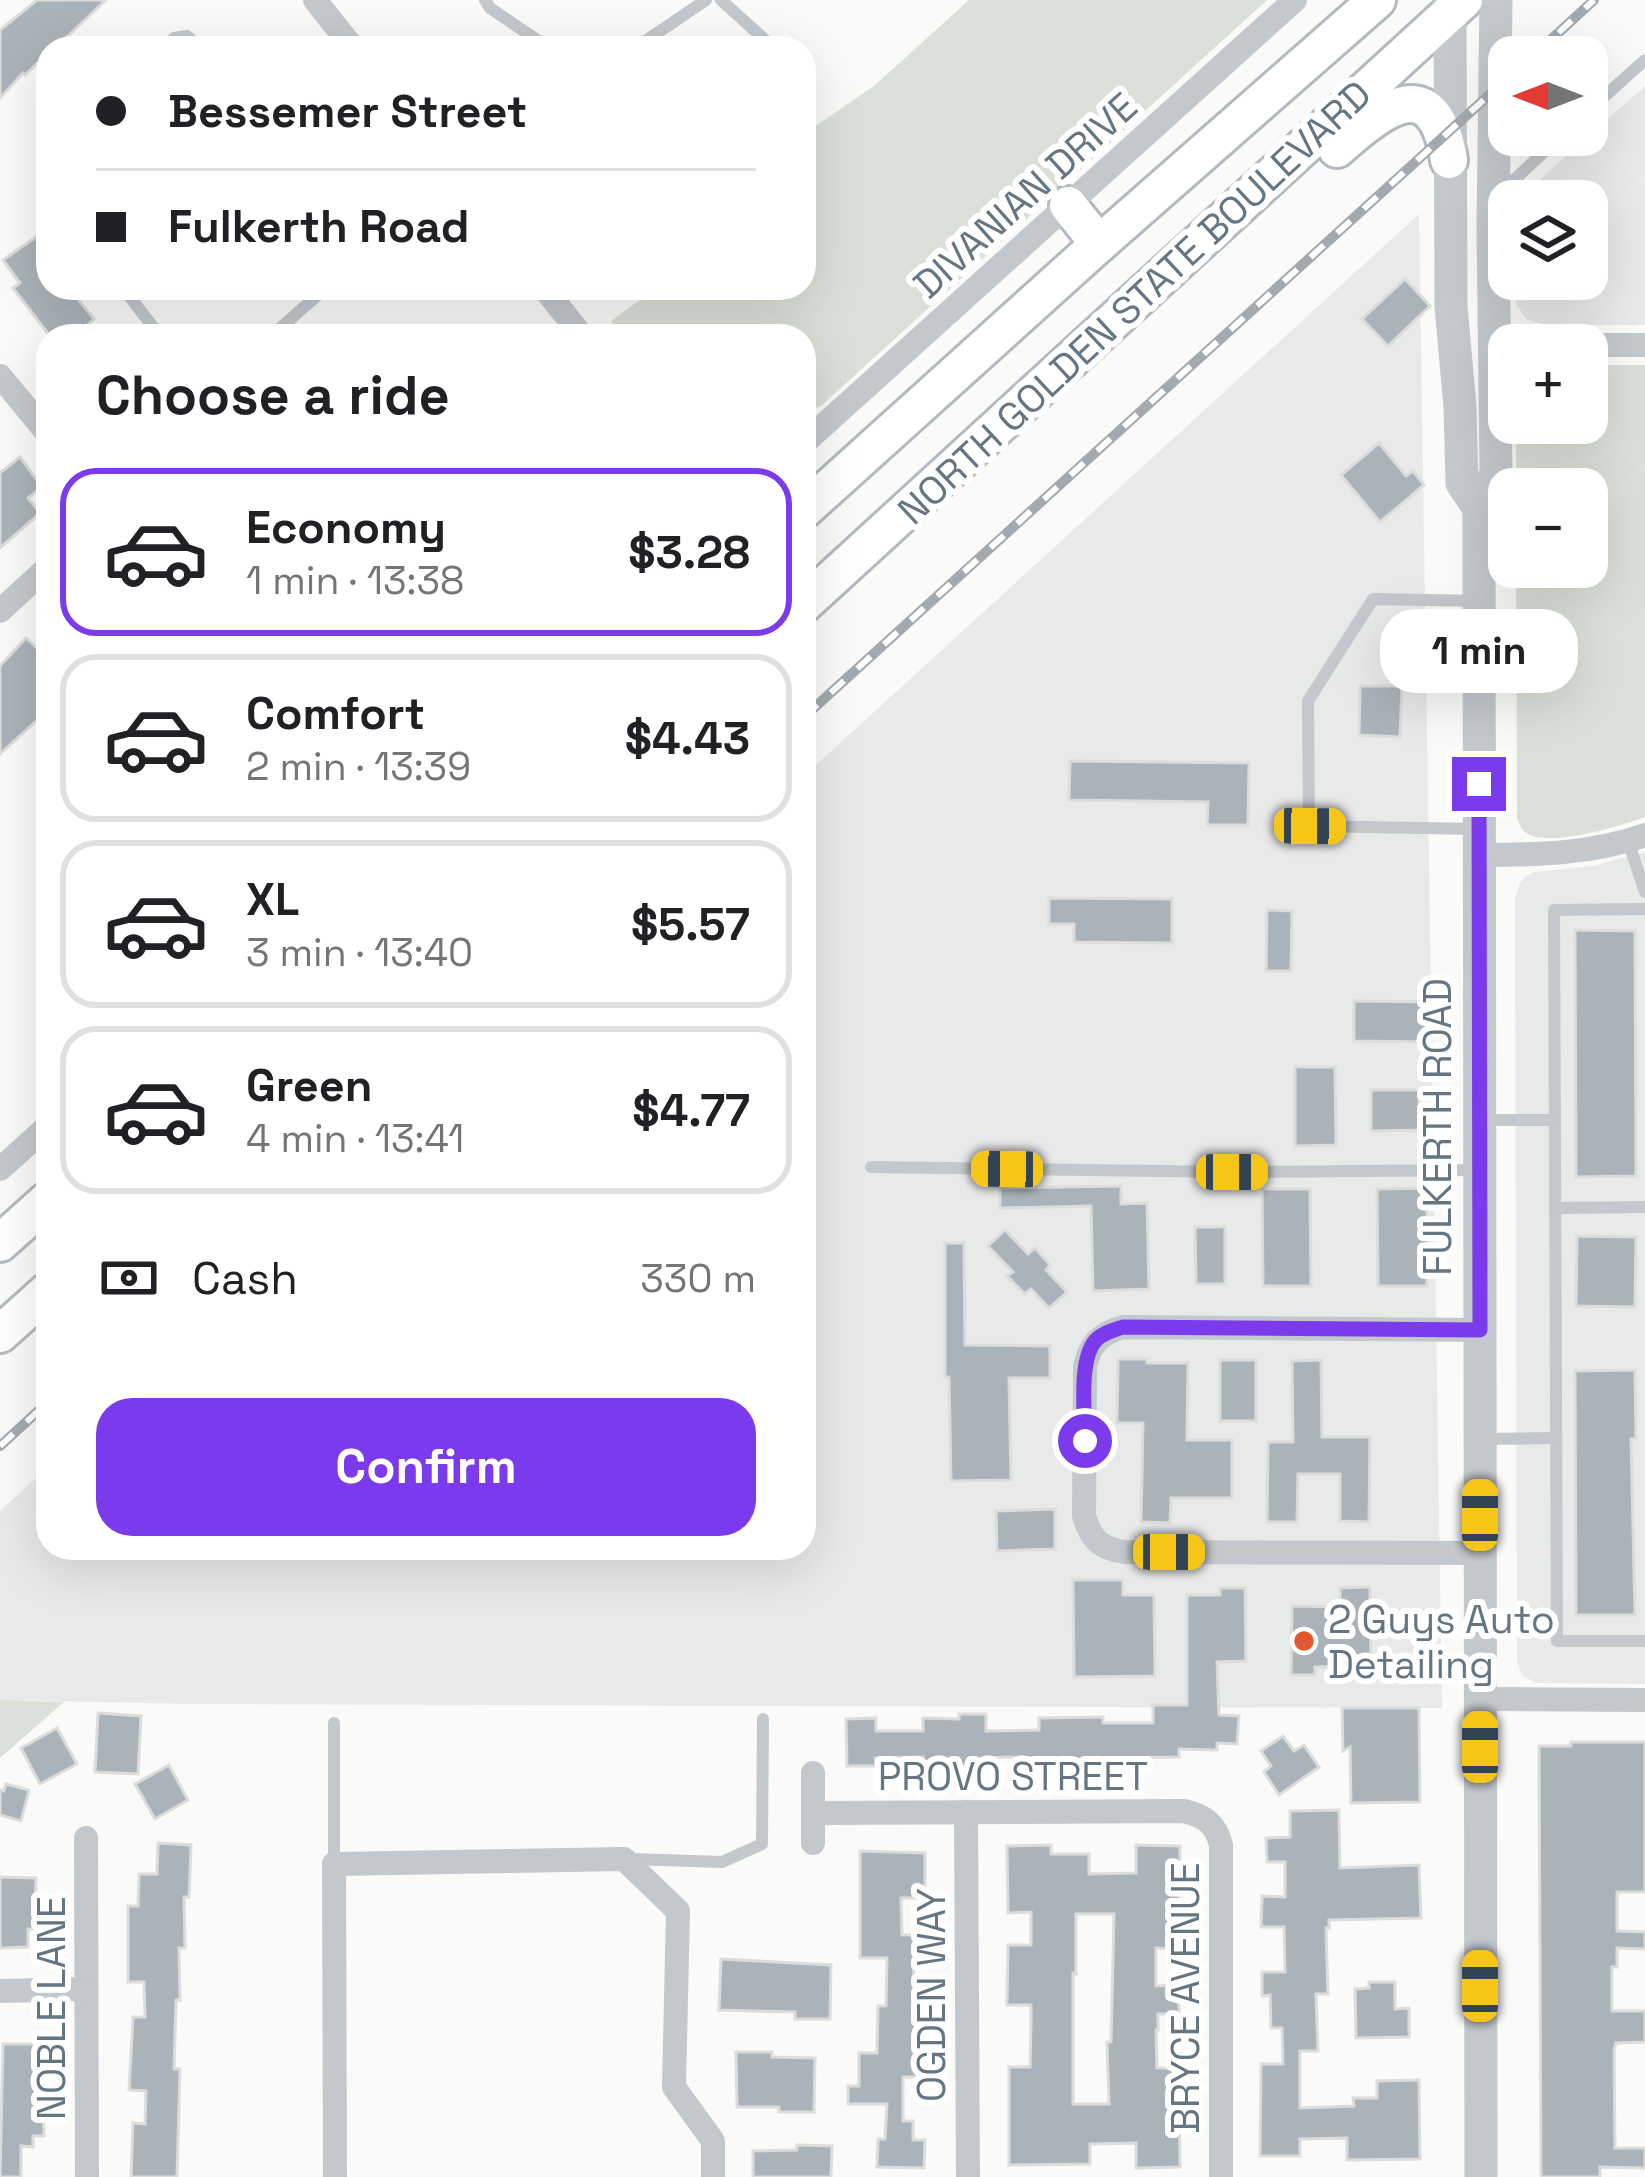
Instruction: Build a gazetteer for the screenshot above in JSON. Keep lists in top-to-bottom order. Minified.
{"streets":{"main road":["NORTH GOLDEN STATE BOULEVARD"],"street":["DIVANIAN DRIVE","FULKERTH ROAD","PROVO STREET","OGDEN WAY","BRYCE AVENUE","NOBLE LANE"]},"crossings":[["NORTH GOLDEN STATE BOULEVARD","FULKERTH ROAD"],["PROVO STREET","OGDEN WAY"],["PROVO STREET","BRYCE AVENUE"]],"places":["2 Guys Auto Detailing"],"north":"left","page":{"map_buttons":["+","−"],"banner":["Bessemer Street","Fulkerth Road"],"heading":"Choose a ride","list":[{"name":"Economy","note":"1 min · 13:38","value":"$3.28"},{"name":"Comfort","note":"2 min · 13:39","value":"$4.43"},{"name":"XL","note":"3 min · 13:40","value":"$5.57"},{"name":"Green","note":"4 min · 13:41","value":"$4.77"}],"bubble":"1 min","pay":["Cash","330 m"],"buttons":"Confirm"}}
